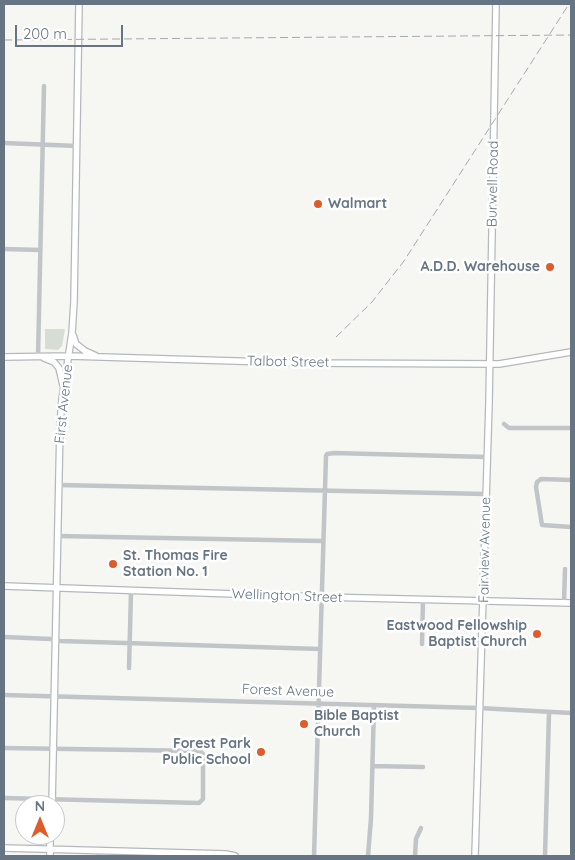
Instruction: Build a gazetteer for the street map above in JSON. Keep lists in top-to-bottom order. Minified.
{"streets":{"main road":["Burwell Road","Talbot Street","First Avenue","Fairview Avenue","Wellington Street"],"street":["Forest Avenue"]},"crossings":[["Burwell Road","Talbot Street"],["Burwell Road","Fairview Avenue"],["Talbot Street","First Avenue"],["Talbot Street","Fairview Avenue"],["First Avenue","Wellington Street"],["First Avenue","Forest Avenue"],["Fairview Avenue","Wellington Street"],["Fairview Avenue","Forest Avenue"]],"places":["Walmart","A.D.D. Warehouse","St. Thomas Fire Station No. 1","Eastwood Fellowship Baptist Church","Bible Baptist Church","Forest Park Public School"],"scale_bar":"200 m","north":"top"}
